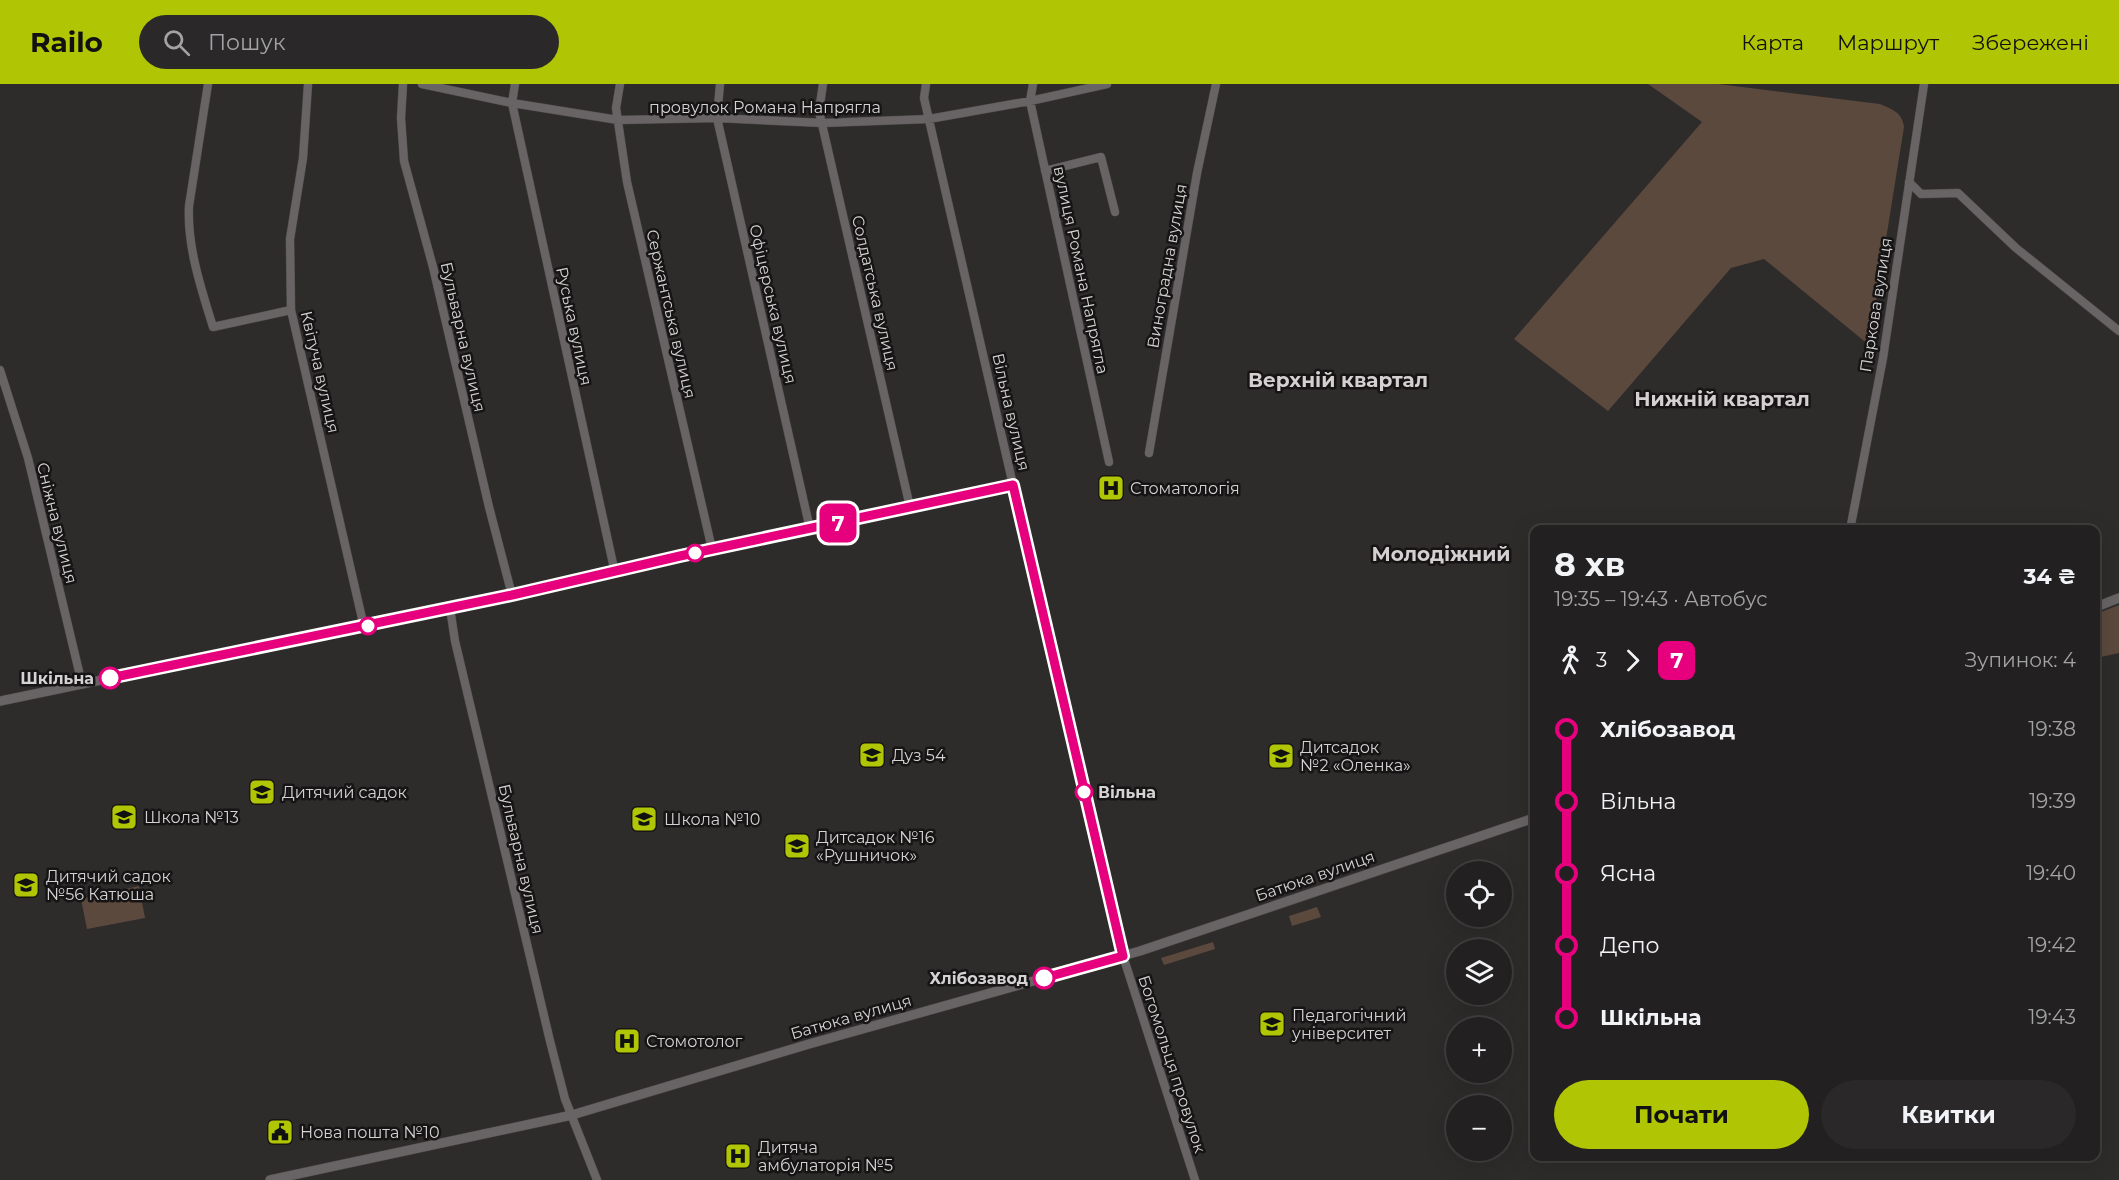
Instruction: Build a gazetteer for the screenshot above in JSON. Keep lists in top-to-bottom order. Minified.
{"streets":{"street":["провулок Романа Напрягла","Виноградна вулиця","вулиця Романа Напрягла","Солдатська вулиця","Офіцерська вулиця","Паркова вулиця","Сержантська вулиця","Руська вулиця","Бульварна вулиця","Квітуча вулиця","Вільна вулиця","Сніжна вулиця","Батюка вулиця","Богомольця провулок"]},"crossings":[["провулок Романа Напрягла","вулиця Романа Напрягла"],["провулок Романа Напрягла","Солдатська вулиця"],["провулок Романа Напрягла","Офіцерська вулиця"],["провулок Романа Напрягла","Сержантська вулиця"],["провулок Романа Напрягла","Руська вулиця"],["провулок Романа Напрягла","Вільна вулиця"],["Бульварна вулиця","Батюка вулиця"],["Вільна вулиця","Батюка вулиця"],["Вільна вулиця","Богомольця провулок"],["Батюка вулиця","Богомольця провулок"]],"districts":["Верхній квартал","Нижній квартал","Молодіжний"],"places":{"hospital":["Стоматологія","Стомотолог","Дитяча амбулаторія №5"],"other":["Шкільна","Вільна","Хлібозавод"],"school or university":["Дуз 54","Дитсадок №2 «Оленка»","Дитячий садок","Школа №13","Школа №10","Дитсадок №16 «Рушничок»","Дитячий садок №56 Катюша","Педагогічний університет"],"public building":["Нова пошта №10"]},"lines":["bus line 7"],"page":{"header":"Railo","search":"Пошук","nav":["Карта","Маршрут","Збережені"],"on_map":"7","heading":["8 хв","19:35 – 19:43 · Автобус","34 ₴"],"legs":["3","7","Зупинок: 4"],"list":[{"name":"Хлібозавод","value":"19:38"},{"name":"Вільна","value":"19:39"},{"name":"Ясна","value":"19:40"},{"name":"Депо","value":"19:42"},{"name":"Шкільна","value":"19:43"}],"map_buttons":["+","−"],"buttons":["Почати","Квитки"]}}
